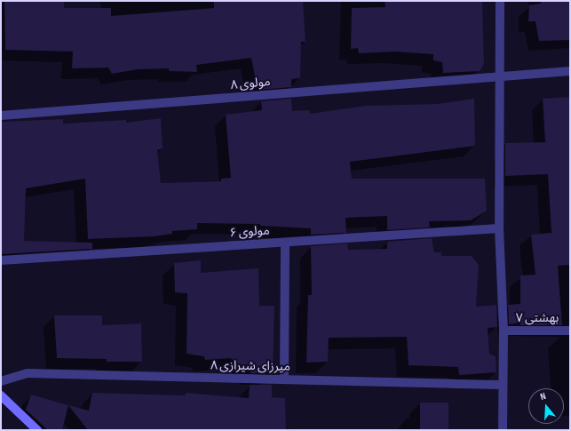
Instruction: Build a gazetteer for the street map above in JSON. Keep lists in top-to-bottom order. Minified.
{"streets":{"street":["مولوی ۸","مولوی ۶","بهشتی ۷","میرزای شیرازی ۸"]},"north":"top"}
